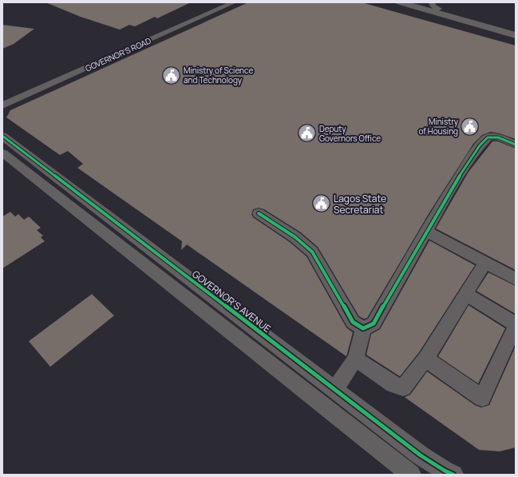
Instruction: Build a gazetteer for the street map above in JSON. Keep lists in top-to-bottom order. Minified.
{"streets":{"street":["GOVERNOR'S ROAD","GOVERNOR'S AVENUE"]},"places":{"public building":["Ministry of Science and Technology","Ministry of Housing","Deputy Governors Office","Lagos State Secretariat"]}}
